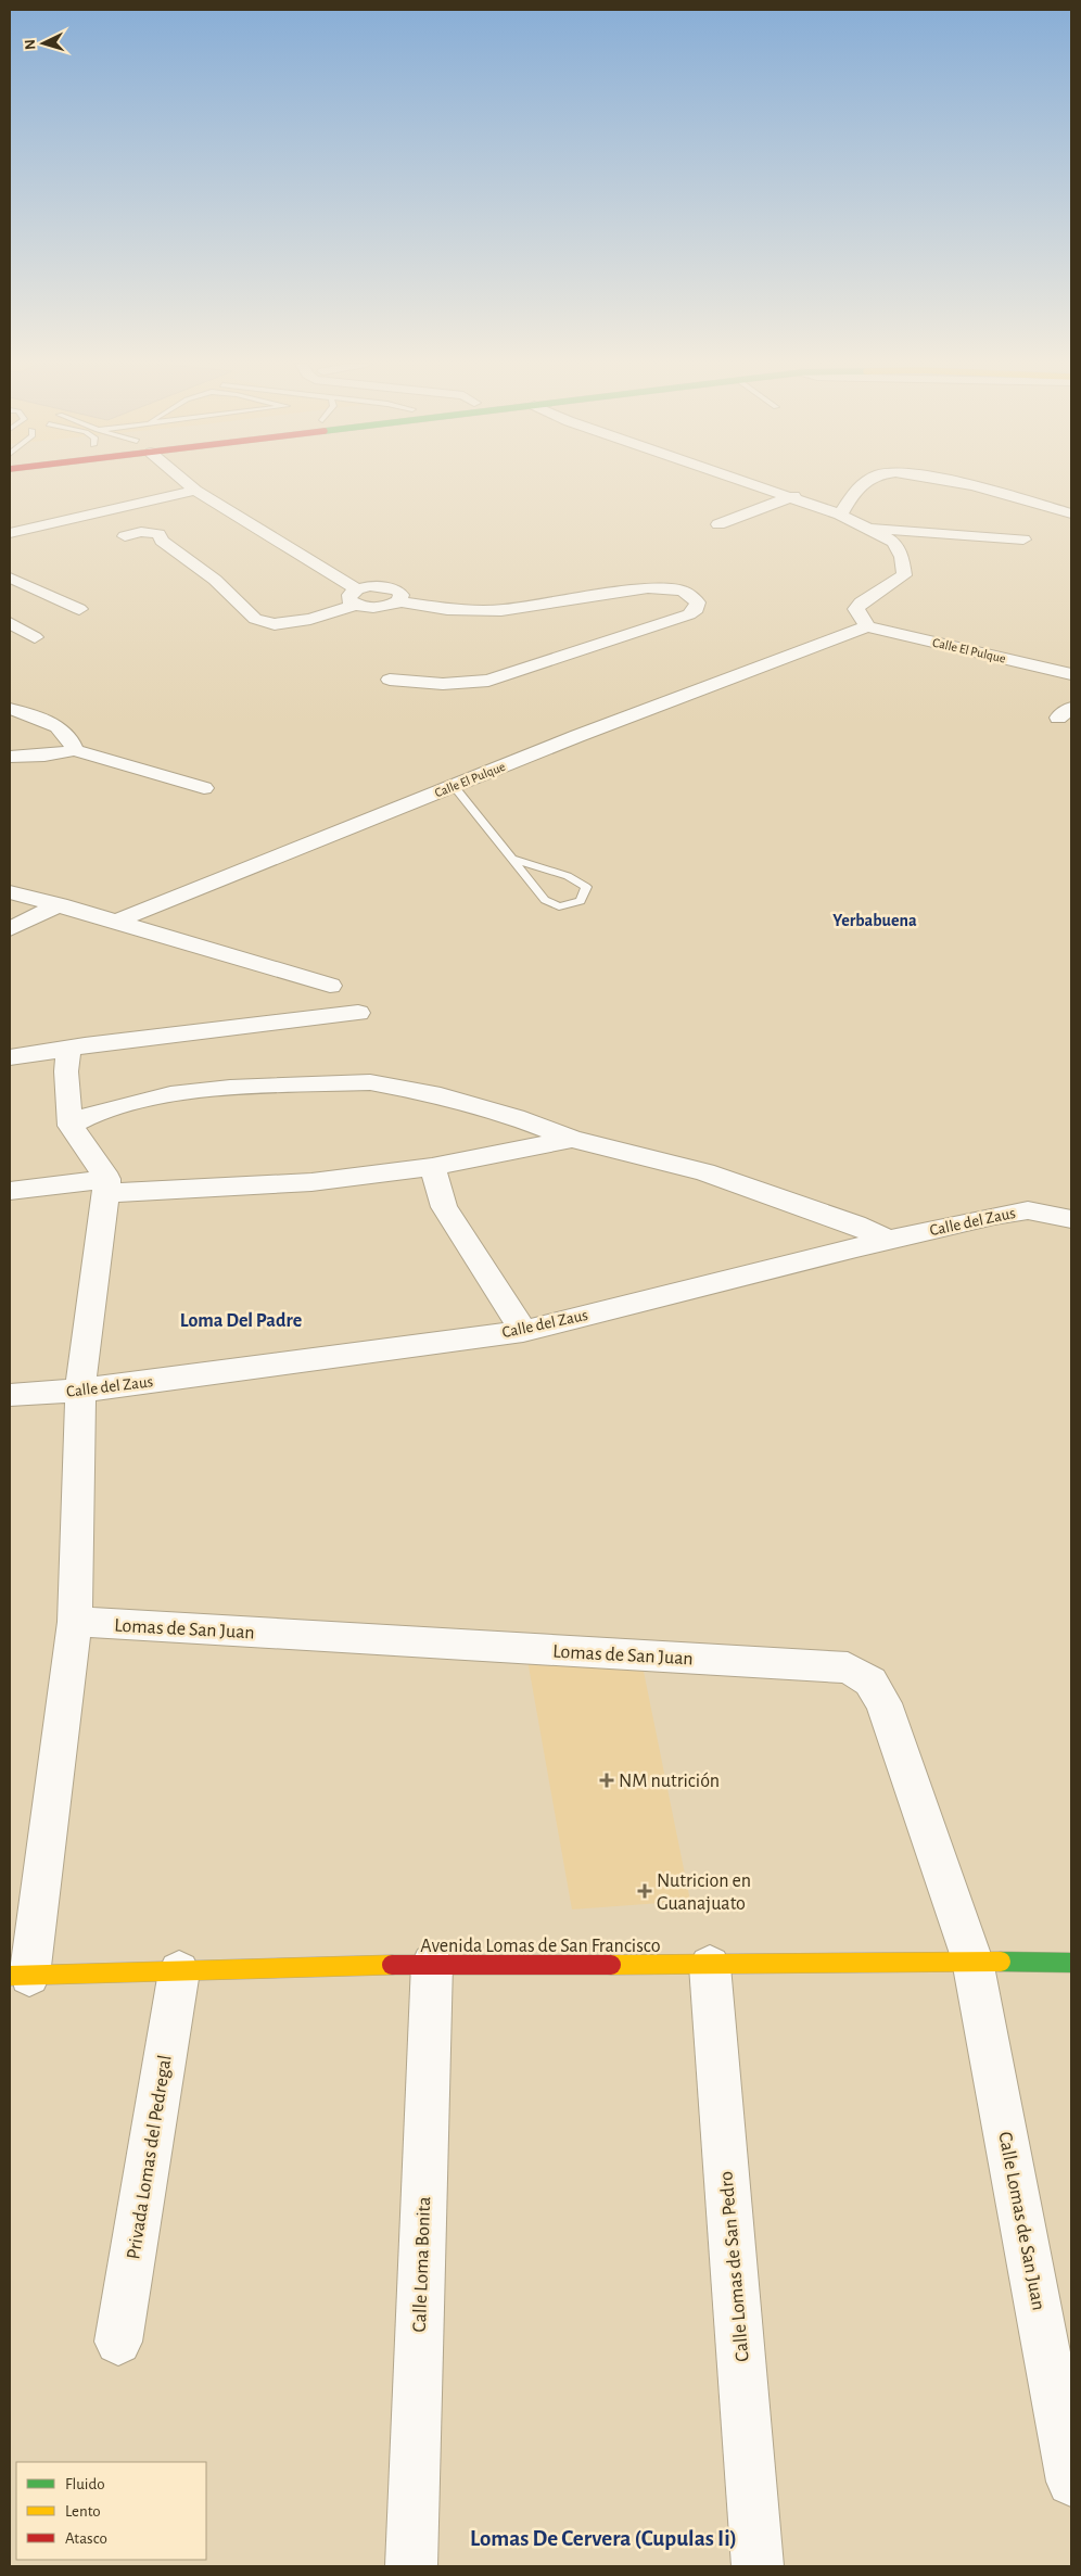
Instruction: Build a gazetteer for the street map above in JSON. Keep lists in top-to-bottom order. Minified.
{"streets":{"main road":["Avenida Lomas de San Francisco"],"street":["Calle El Pulque","Calle del Zaus","Lomas de San Juan","Privada Lomas del Pedregal","Calle Lomas de San Juan","Calle Loma Bonita","Calle Lomas de San Pedro"]},"crossings":[["Lomas de San Juan","Avenida Lomas de San Francisco"],["Lomas de San Juan","Calle Lomas de San Juan"],["Avenida Lomas de San Francisco","Privada Lomas del Pedregal"],["Avenida Lomas de San Francisco","Calle Lomas de San Juan"],["Avenida Lomas de San Francisco","Calle Loma Bonita"],["Avenida Lomas de San Francisco","Calle Lomas de San Pedro"]],"districts":["Yerbabuena","Loma Del Padre","Lomas De Cervera (Cupulas Ii)"],"places":{"health":["NM nutrición","Nutricion en Guanajuato"]},"legend":["Fluido","Lento","Atasco"],"north":"left"}
